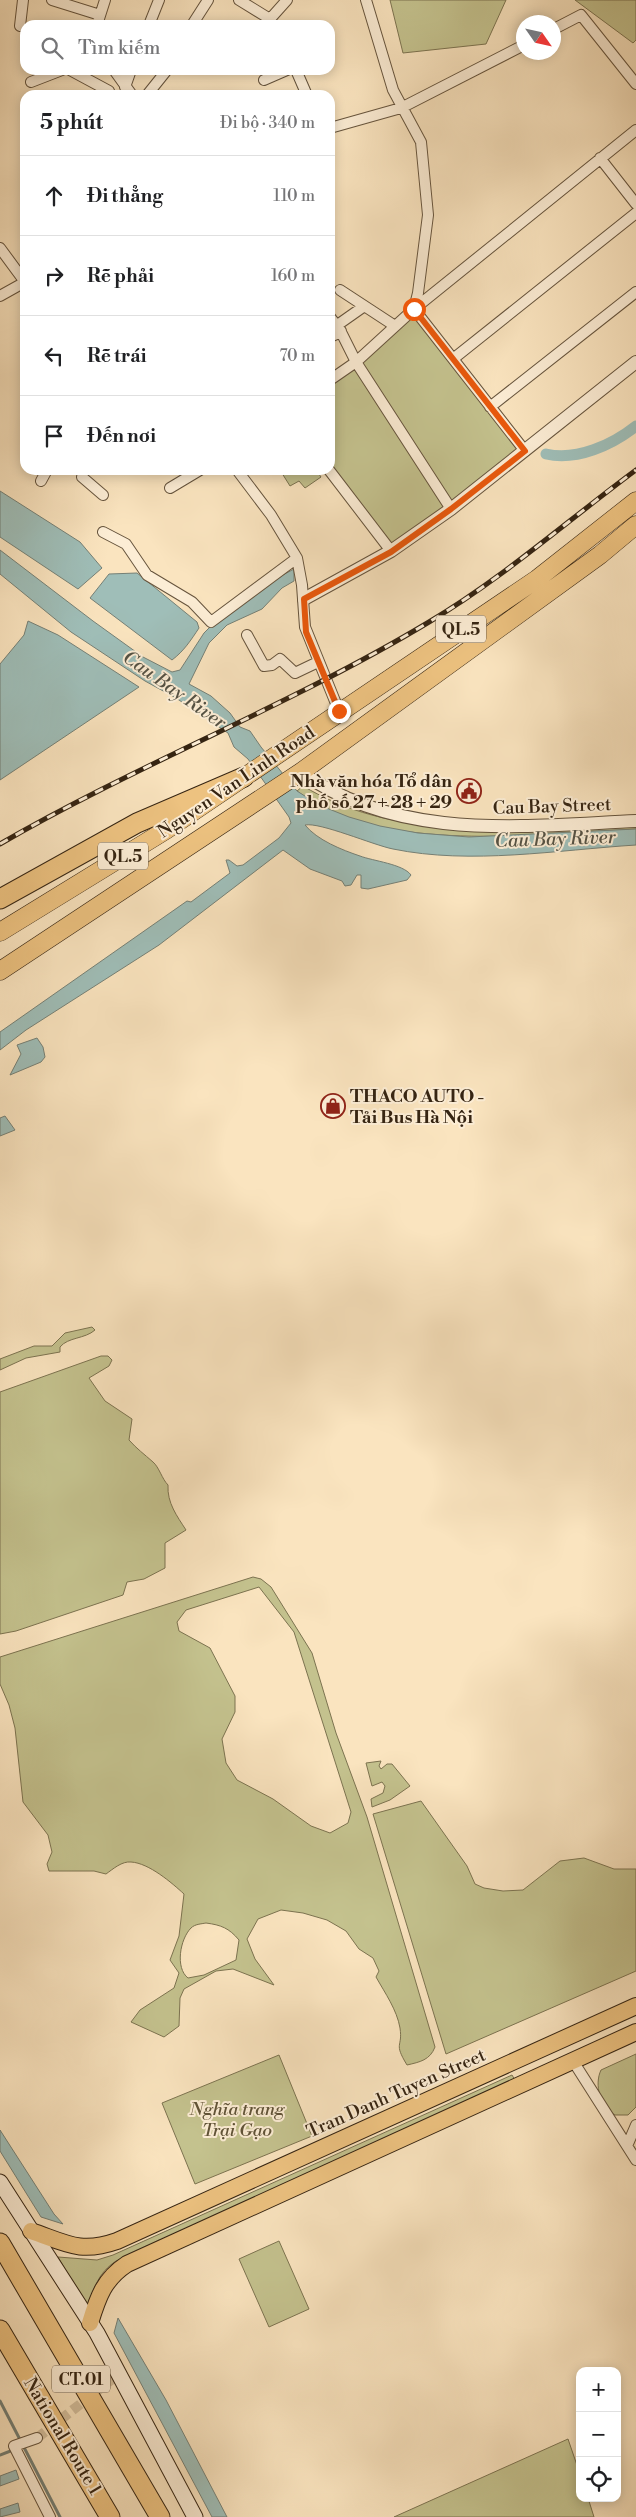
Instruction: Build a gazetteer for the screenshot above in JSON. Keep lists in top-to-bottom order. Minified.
{"streets":{"highway":["QL.5","Nguyen Van Linh Road","CT.01","National Route 1"],"main road":["Tran Danh Tuyen Street"],"street":["Cau Bay Street"]},"crossings":[["Nguyen Van Linh Road","Cau Bay Street"]],"water":["Cau Bay River"],"parks":["Nghĩa trang Trại Gạo"],"places":{"public building":["Nhà văn hóa Tổ dân phố số 27 + 28 + 29"],"shop":["THACO AUTO - Tải Bus Hà Nội"]},"north":"bottom right","page":{"search":"Tìm kiếm","heading":["5 phút","Đi bộ · 340 m"],"list":[["Đi thẳng","110 m"],["Rẽ phải","160 m"],["Rẽ trái","70 m"],"Đến nơi"],"map_buttons":["+","−"]}}
